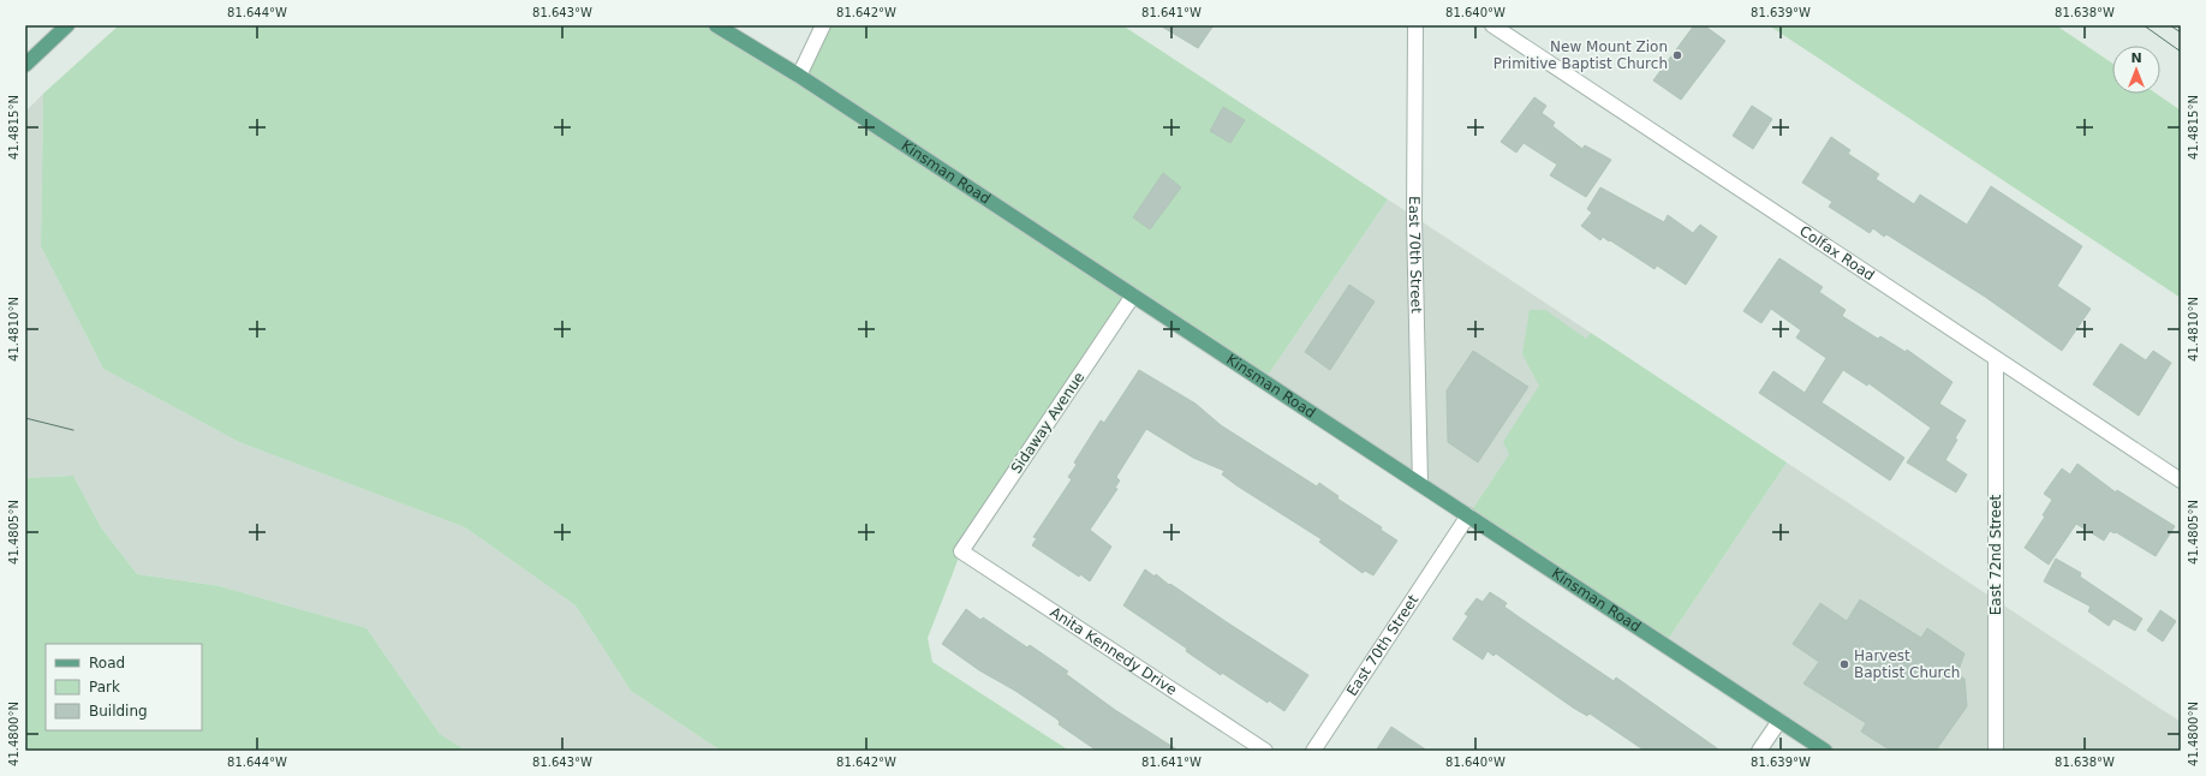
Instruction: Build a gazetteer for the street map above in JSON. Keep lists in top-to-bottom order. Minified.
{"streets":{"main road":["Kinsman Road"],"street":["Colfax Road","East 70th Street","Sidaway Avenue","East 72nd Street","Anita Kennedy Drive"]},"crossings":[["Kinsman Road","East 70th Street"],["Kinsman Road","Sidaway Avenue"],["Colfax Road","East 72nd Street"],["Sidaway Avenue","Anita Kennedy Drive"]],"places":["New Mount Zion Primitive Baptist Church","Harvest Baptist Church"],"legend":["Road","Park","Building"],"north":"top","coordinates":["81.644°W","81.643°W","81.642°W","81.641°W","81.640°W","81.639°W","81.638°W","41.4815°N","41.4810°N","41.4805°N","41.4800°N"]}
